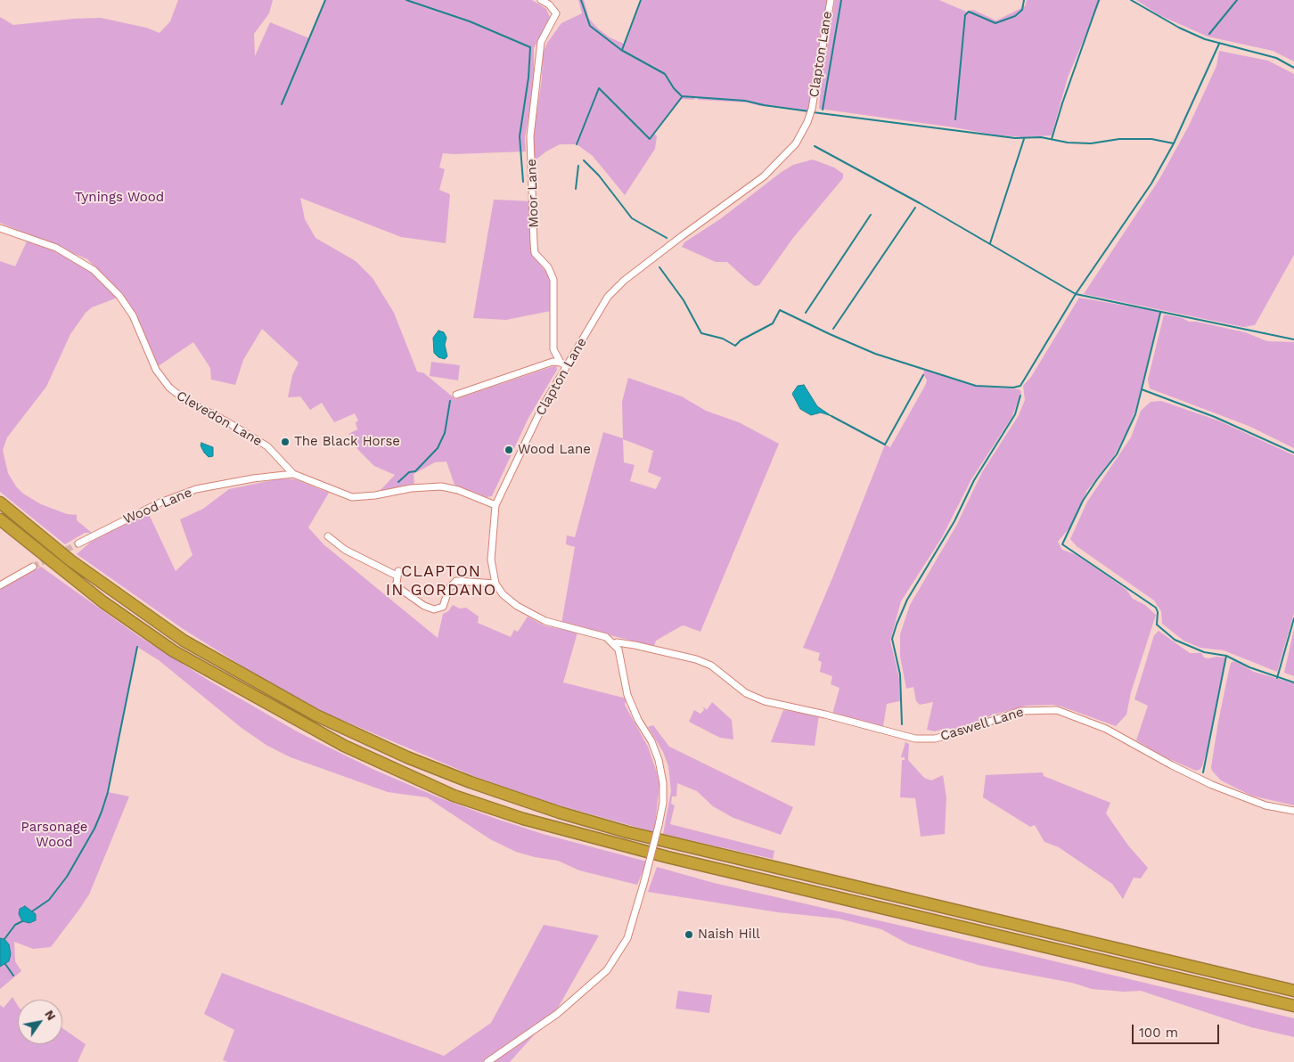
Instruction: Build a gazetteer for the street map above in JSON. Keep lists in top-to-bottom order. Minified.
{"streets":{"street":["Clapton Lane","Moor Lane","Clevedon Lane","Wood Lane","Caswell Lane"]},"crossings":[["Clapton Lane","Moor Lane"],["Clapton Lane","Clevedon Lane"],["Clevedon Lane","Wood Lane"]],"districts":["CLAPTON IN GORDANO"],"parks":["Tynings Wood","Parsonage Wood"],"places":["The Black Horse","Wood Lane","Naish Hill"],"scale_bar":"100 m","north":"top right"}
